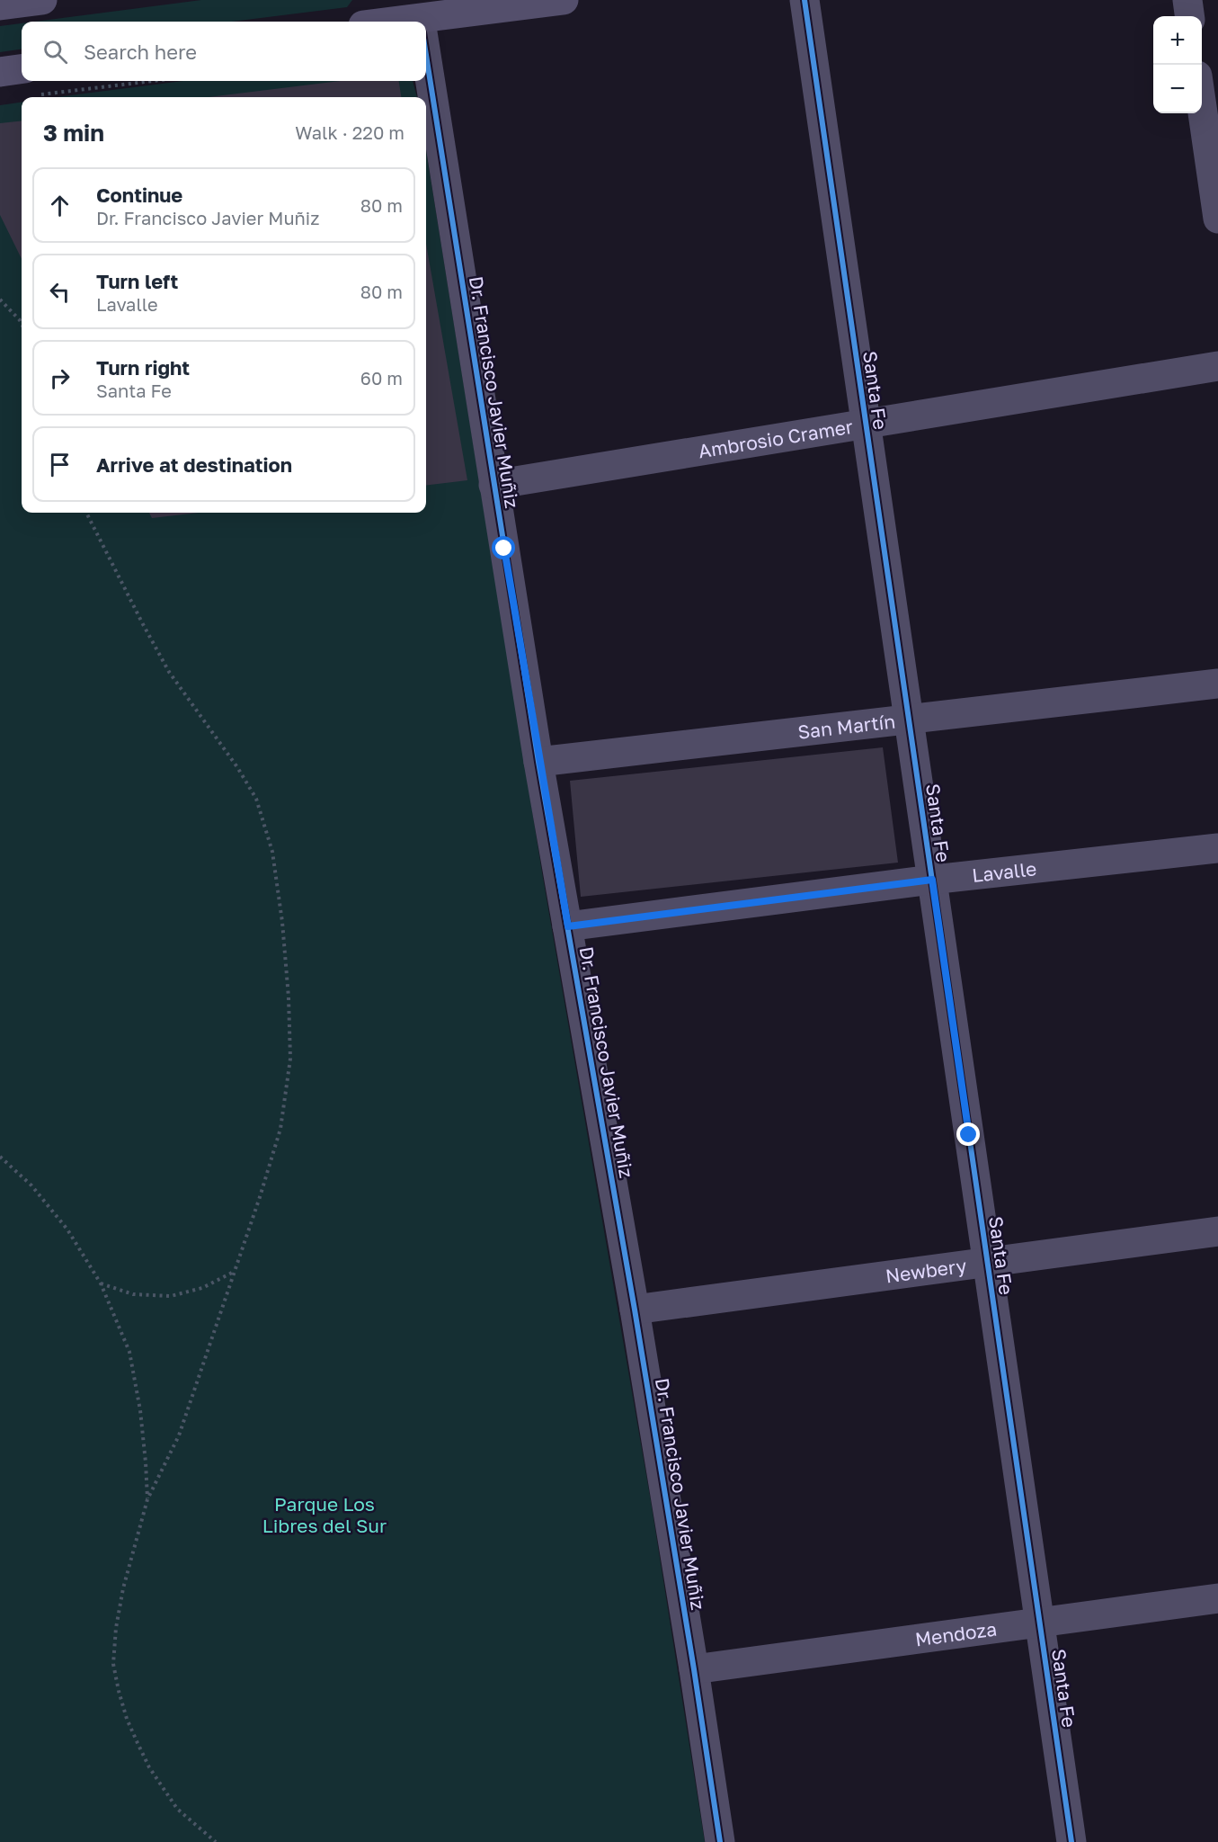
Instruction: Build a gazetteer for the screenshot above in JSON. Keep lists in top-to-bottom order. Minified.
{"streets":{"street":["Santa Fe","Dr. Francisco Javier Muñiz","Ambrosio Cramer","San Martín","Lavalle","Newbery","Mendoza"]},"crossings":[["Santa Fe","Ambrosio Cramer"],["Santa Fe","San Martín"],["Santa Fe","Lavalle"],["Santa Fe","Newbery"],["Santa Fe","Mendoza"],["Dr. Francisco Javier Muñiz","Ambrosio Cramer"],["Dr. Francisco Javier Muñiz","San Martín"],["Dr. Francisco Javier Muñiz","Lavalle"],["Dr. Francisco Javier Muñiz","Newbery"],["Dr. Francisco Javier Muñiz","Mendoza"]],"parks":["Parque Los Libres del Sur"],"page":{"map_buttons":["+","−"],"search":"Search here","heading":["3 min","Walk · 220 m"],"list":[["Continue","Dr. Francisco Javier Muñiz","80 m"],["Turn left","Lavalle","80 m"],["Turn right","Santa Fe","60 m"],"Arrive at destination"]}}
